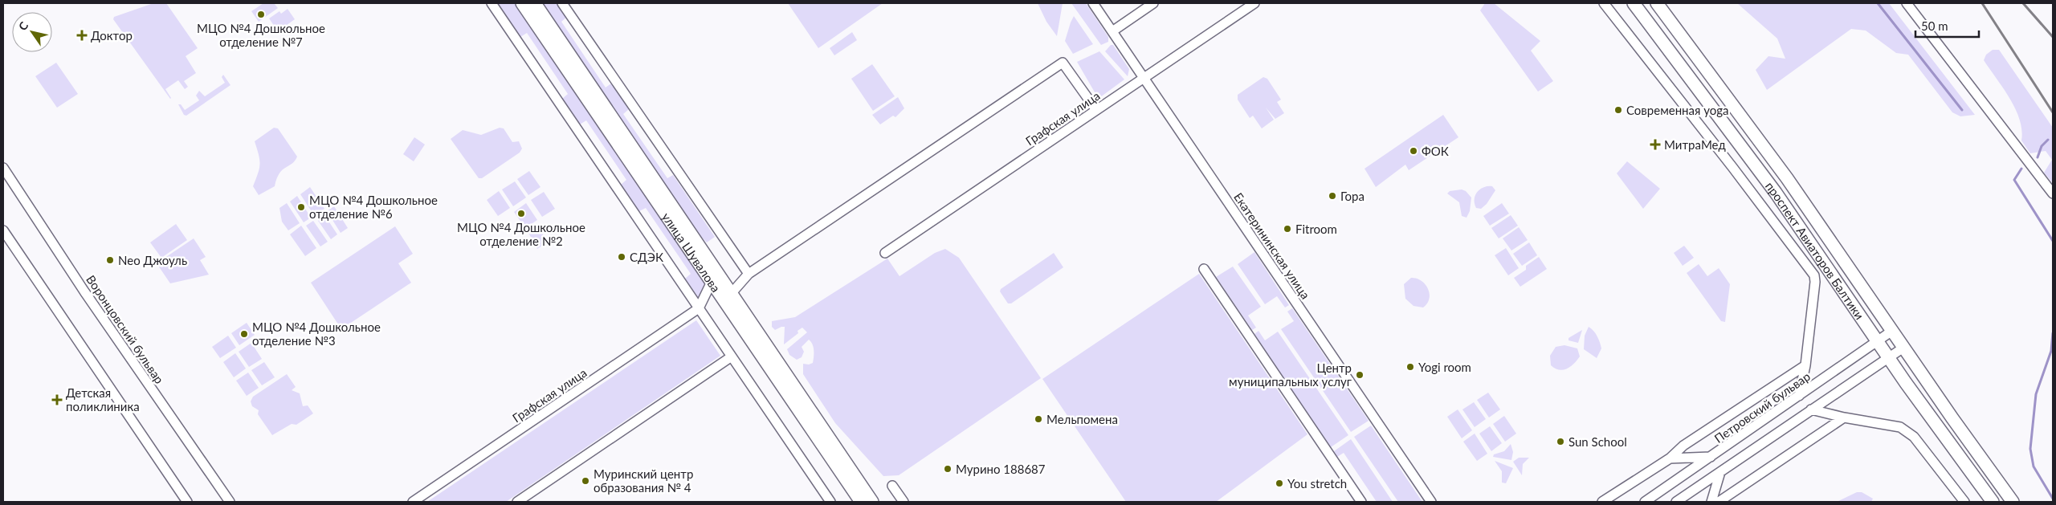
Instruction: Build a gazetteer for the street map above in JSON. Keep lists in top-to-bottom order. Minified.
{"streets":{"street":["Графская улица","Екатерининская улица","проспект Авиаторов Балтики","улица Шувалова","Воронцовский бульвар","Петровский бульвар"]},"crossings":[["Графская улица","Екатерининская улица"],["Графская улица","улица Шувалова"],["проспект Авиаторов Балтики","Петровский бульвар"]],"places":{"other":["МЦО №4 Дошкольное отделение №7","Современная yoga","ФОК","Гора","МЦО №4 Дошкольное отделение №6","МЦО №4 Дошкольное отделение №2","Fitroom","СДЭК","Neo Джоуль","МЦО №4 Дошкольное отделение №3","Yogi room","Центр муниципальных услуг","Мельпомена","Sun School","Мурино 188687","Муринский центр образования № 4","You stretch"],"health":["Доктор","МитраМед","Детская поликлиника"]},"scale_bar":"50 m","north":"top left"}
